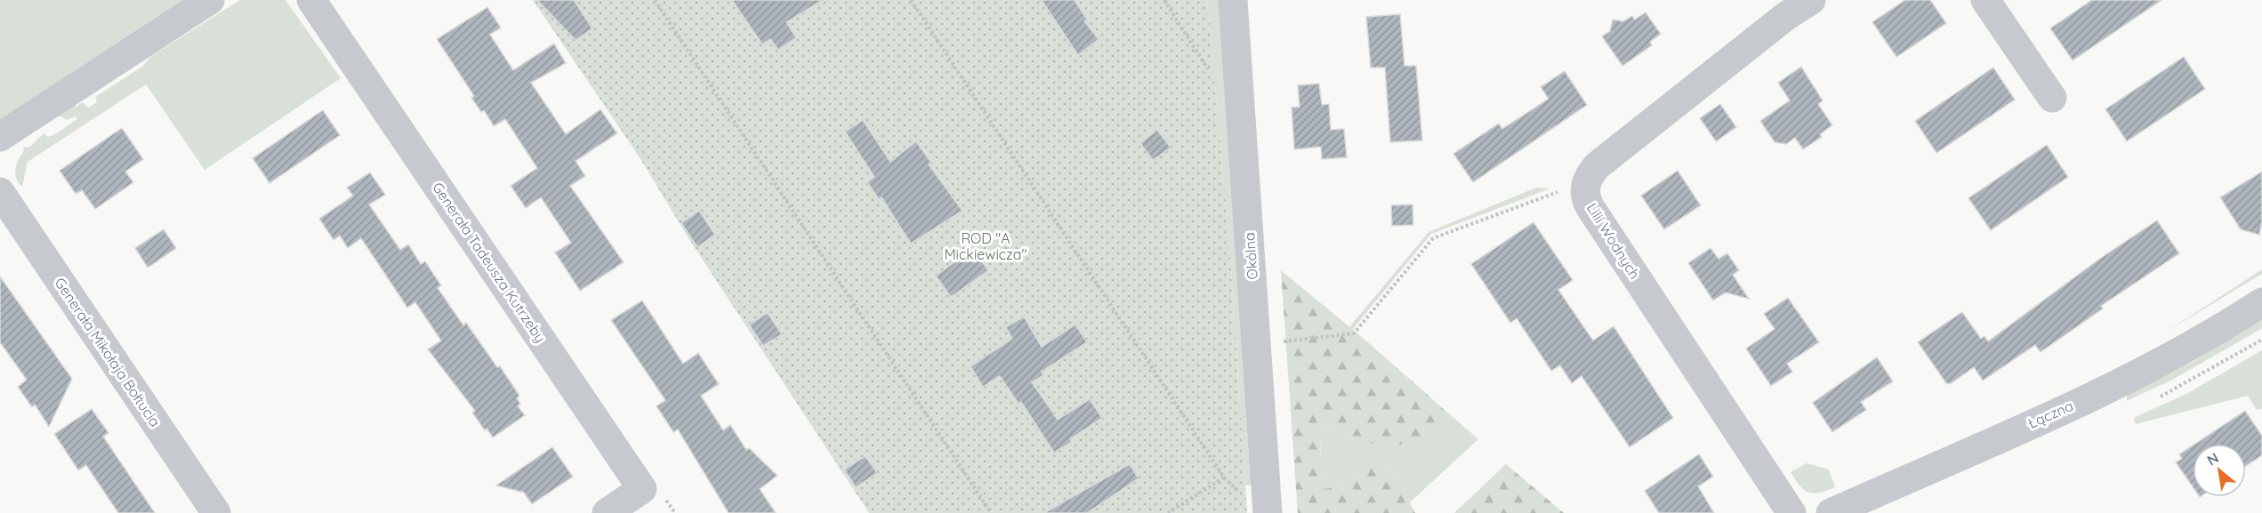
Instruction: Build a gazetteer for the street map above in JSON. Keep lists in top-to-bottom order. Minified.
{"streets":{"street":["Lilii Wodnych","Okólna","Generała Tadeusza Kutrzeby","Generała Mikołaja Bołtucia","Łączna"]},"parks":["ROD \"A Mickiewicza\""],"north":"top left"}
